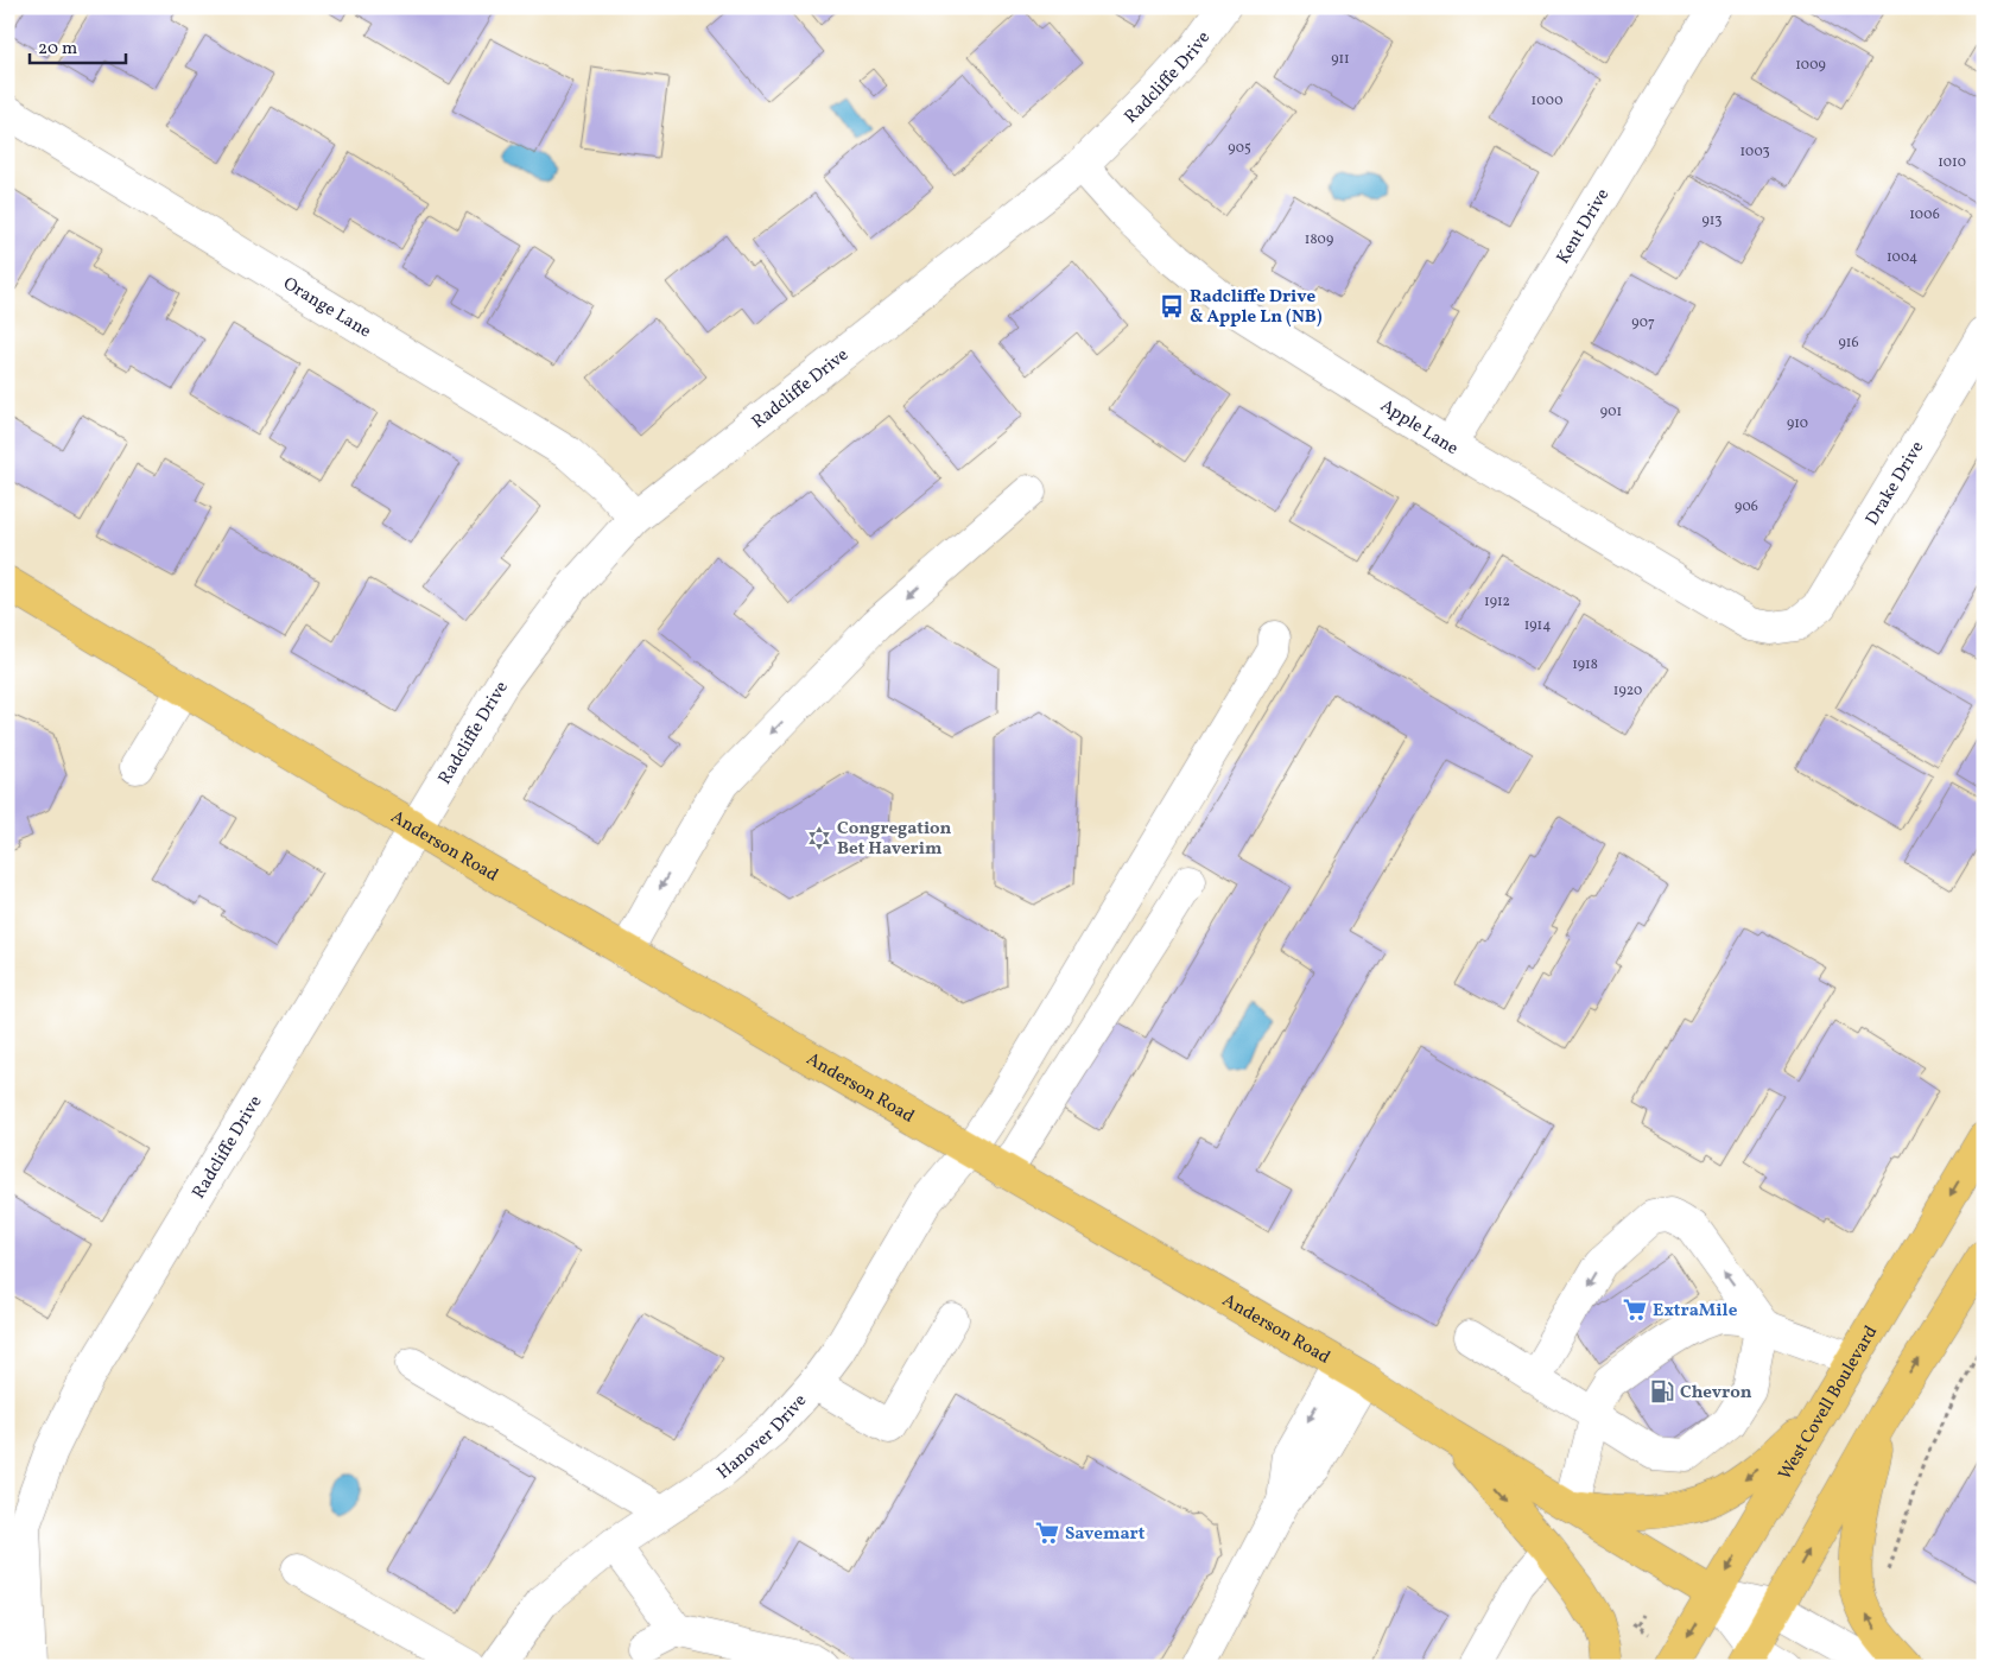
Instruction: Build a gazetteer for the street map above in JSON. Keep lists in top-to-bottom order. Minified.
{"streets":{"main road":["Anderson Road","West Covell Boulevard"],"street":["Radcliffe Drive","Kent Drive","Orange Lane","Apple Lane","Drake Drive","Hanover Drive"]},"crossings":[["Radcliffe Drive","Orange Lane"],["Radcliffe Drive","Apple Lane"],["Radcliffe Drive","Anderson Road"],["Kent Drive","Apple Lane"],["Apple Lane","Drake Drive"],["Anderson Road","West Covell Boulevard"],["Anderson Road","Hanover Drive"]],"places":{"bus stop":["Radcliffe Drive & Apple Ln (NB)"],"synagogue":["Congregation Bet Haverim"],"supermarket":["ExtraMile","Savemart"],"fuel station":["Chevron"]},"house_numbers":["911","1009","1000","905","1003","1010","1006","913","1809","1004","907","916","901","910","906","1912","1914","1918","1920"],"scale_bar":"20 m"}
